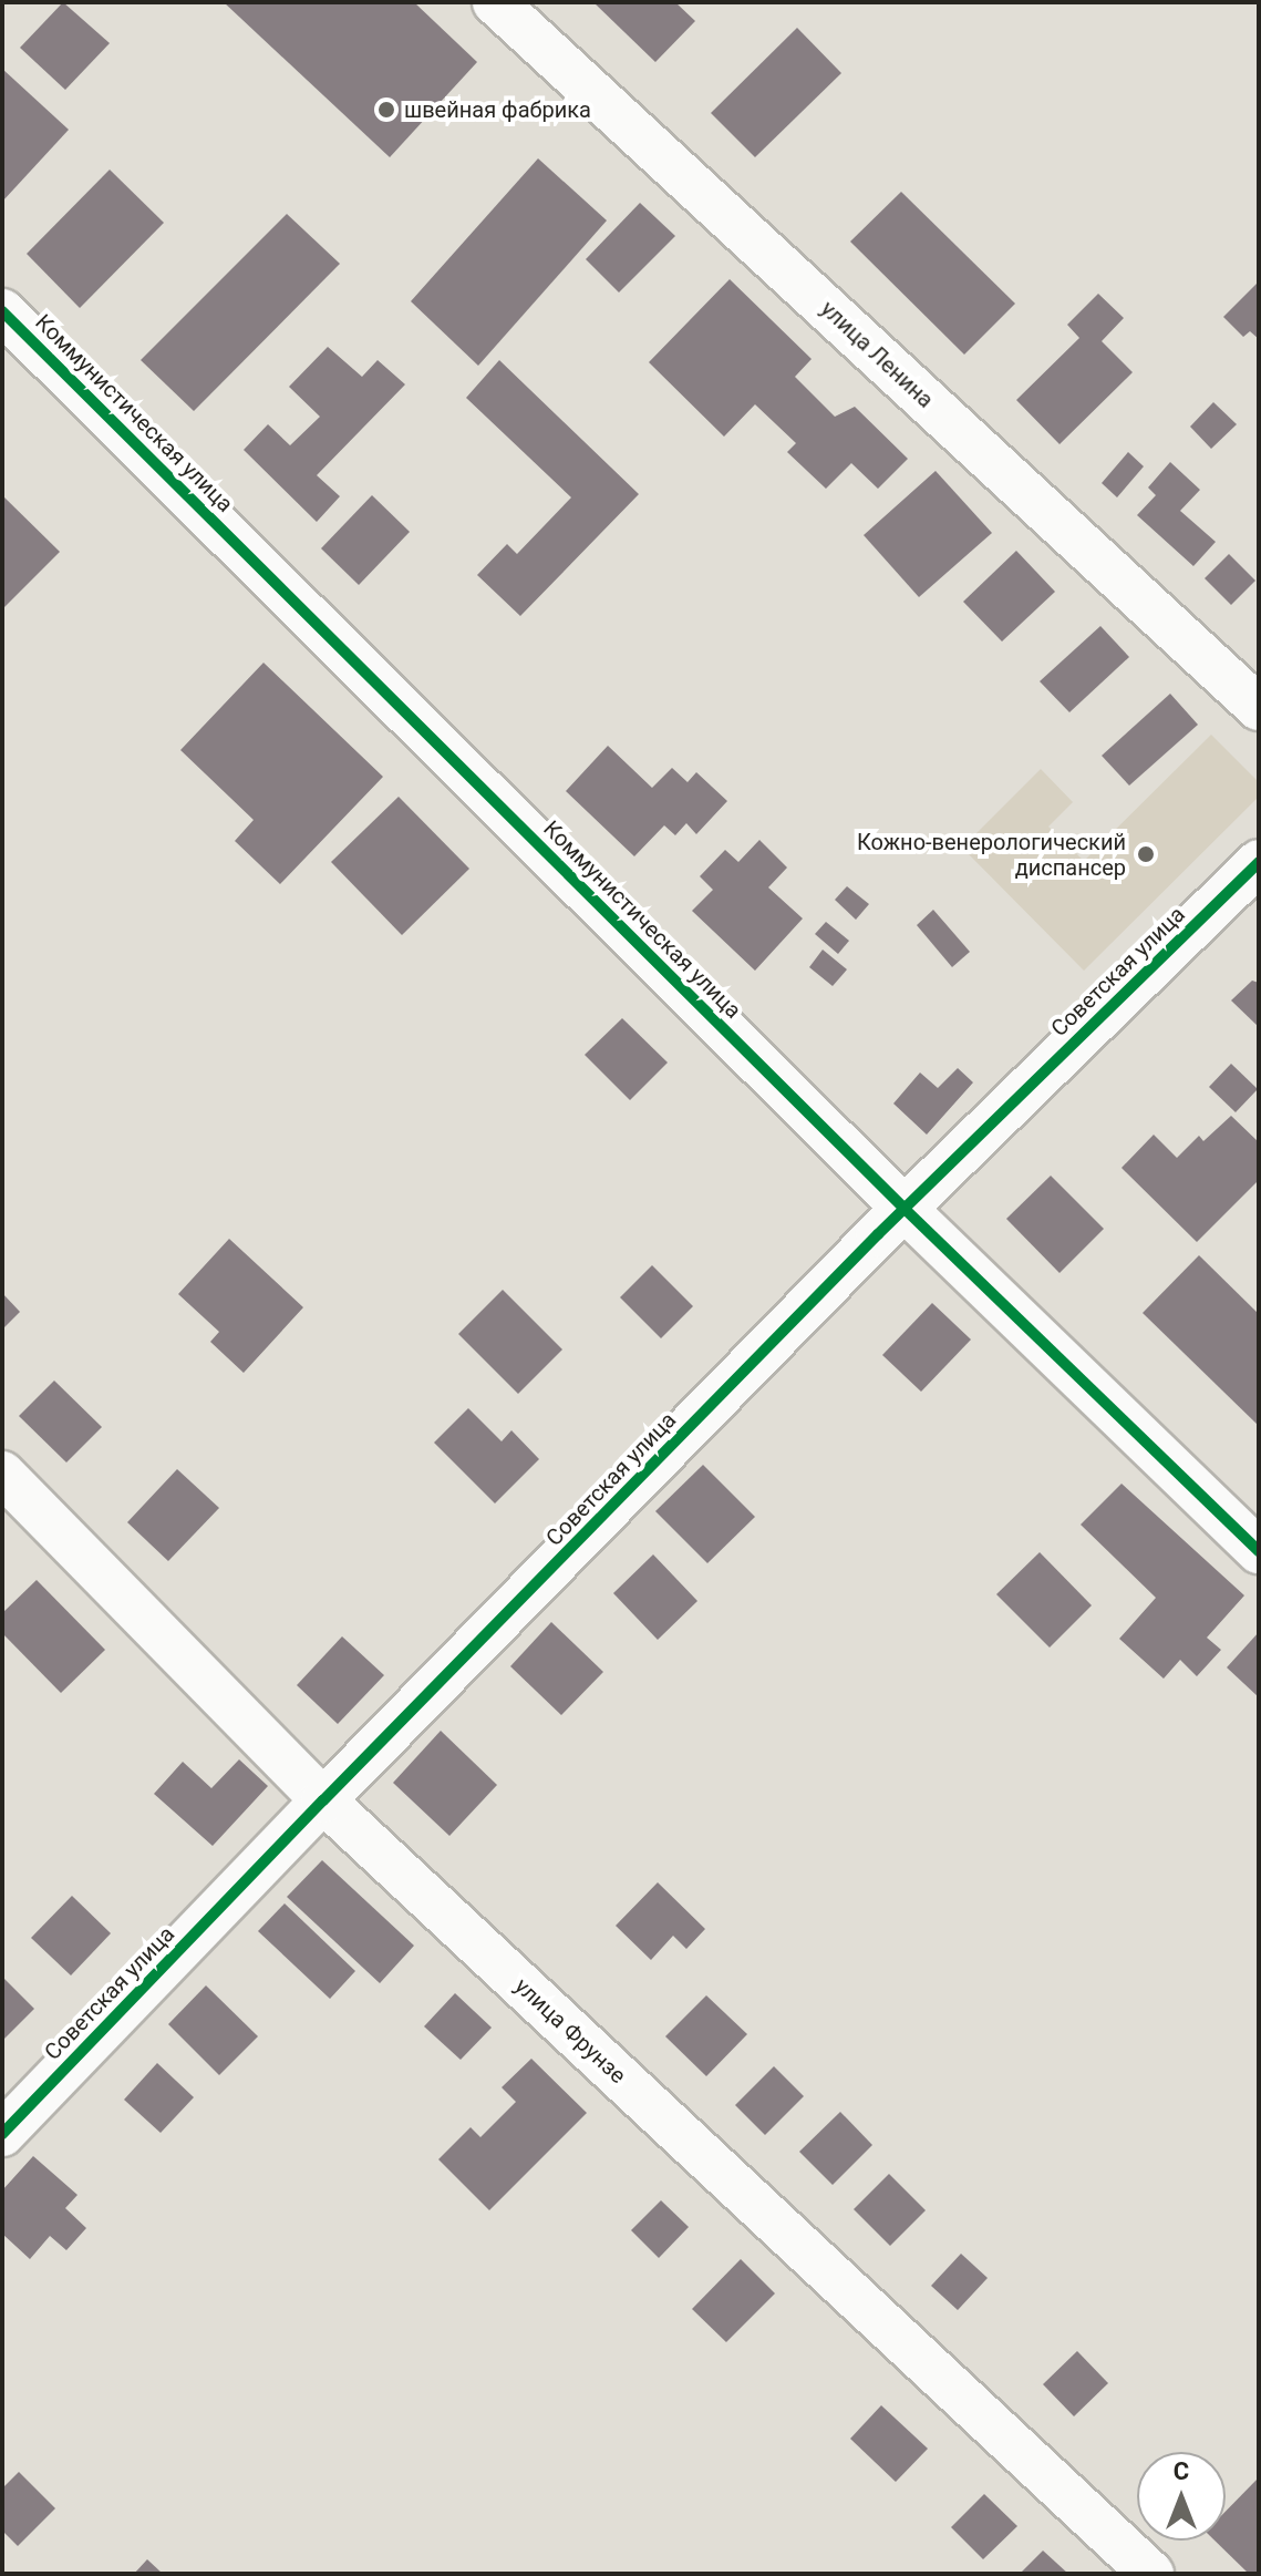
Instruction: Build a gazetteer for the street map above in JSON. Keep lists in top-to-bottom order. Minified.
{"streets":{"street":["улица Ленина","Коммунистическая улица","Советская улица","улица Фрунзе"]},"crossings":[["Коммунистическая улица","Советская улица"],["Советская улица","улица Фрунзе"]],"places":["швейная фабрика","Кожно-венерологический диспансер"],"north":"top"}
